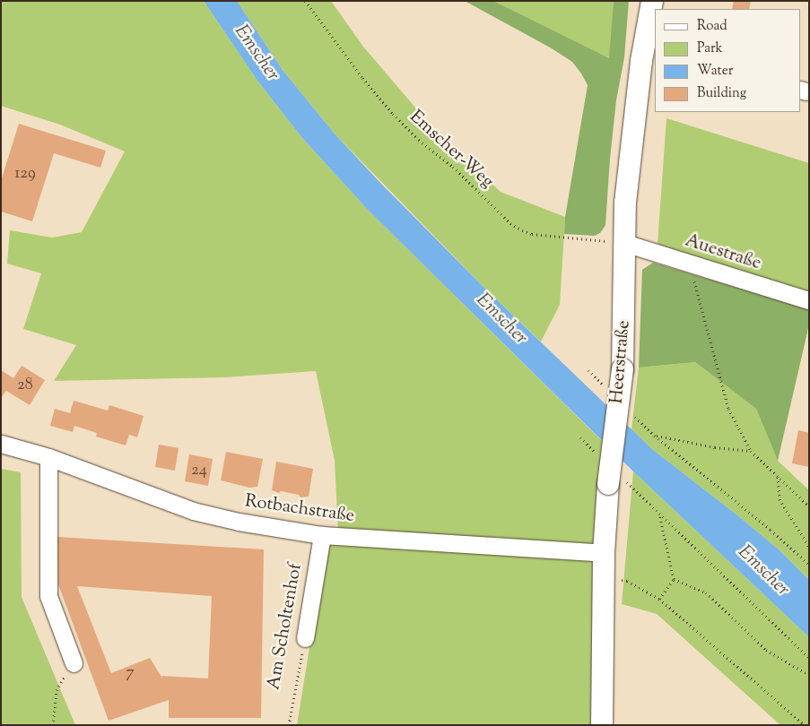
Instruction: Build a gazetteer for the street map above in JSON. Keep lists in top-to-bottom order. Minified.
{"streets":{"main road":["Heerstraße"],"street":["Auestraße","Rotbachstraße","Am Scholtenhof"],"path":["Emscher-Weg"]},"crossings":[["Emscher-Weg","Auestraße"],["Emscher-Weg","Heerstraße"],["Auestraße","Heerstraße"],["Heerstraße","Rotbachstraße"],["Rotbachstraße","Am Scholtenhof"]],"water":["Emscher"],"house_numbers":["129","28","24","7"],"legend":["Road","Park","Water","Building"]}
